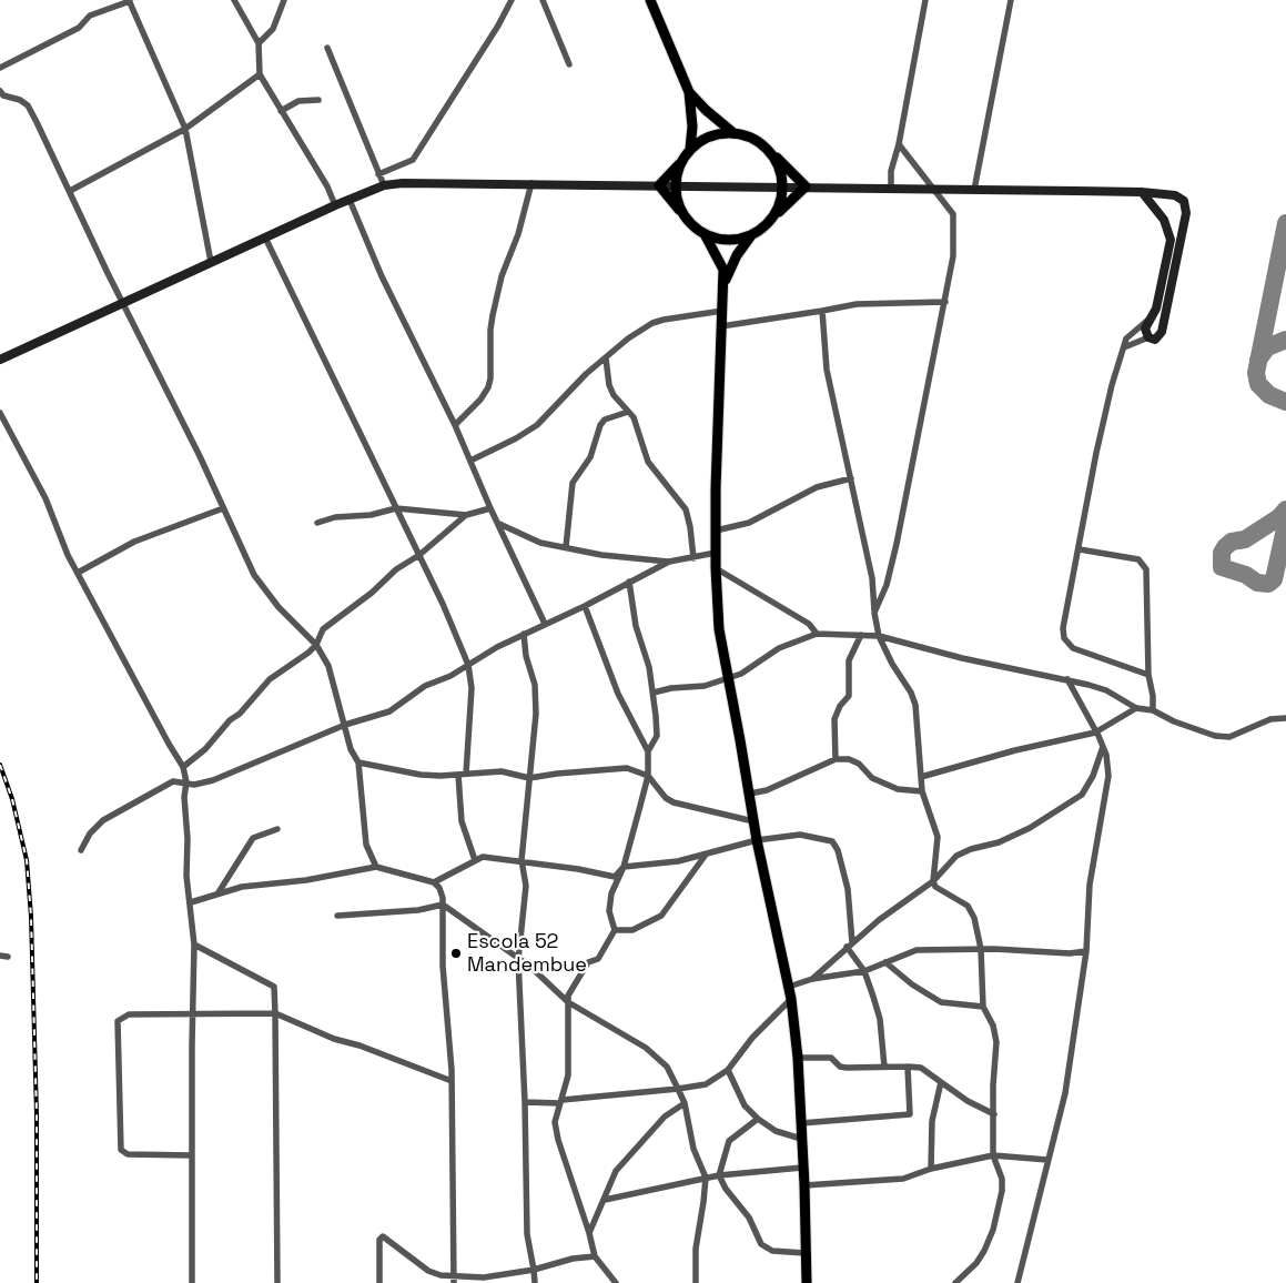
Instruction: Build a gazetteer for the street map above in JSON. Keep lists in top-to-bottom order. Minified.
{"places":["Escola 52 Mandembue"]}
